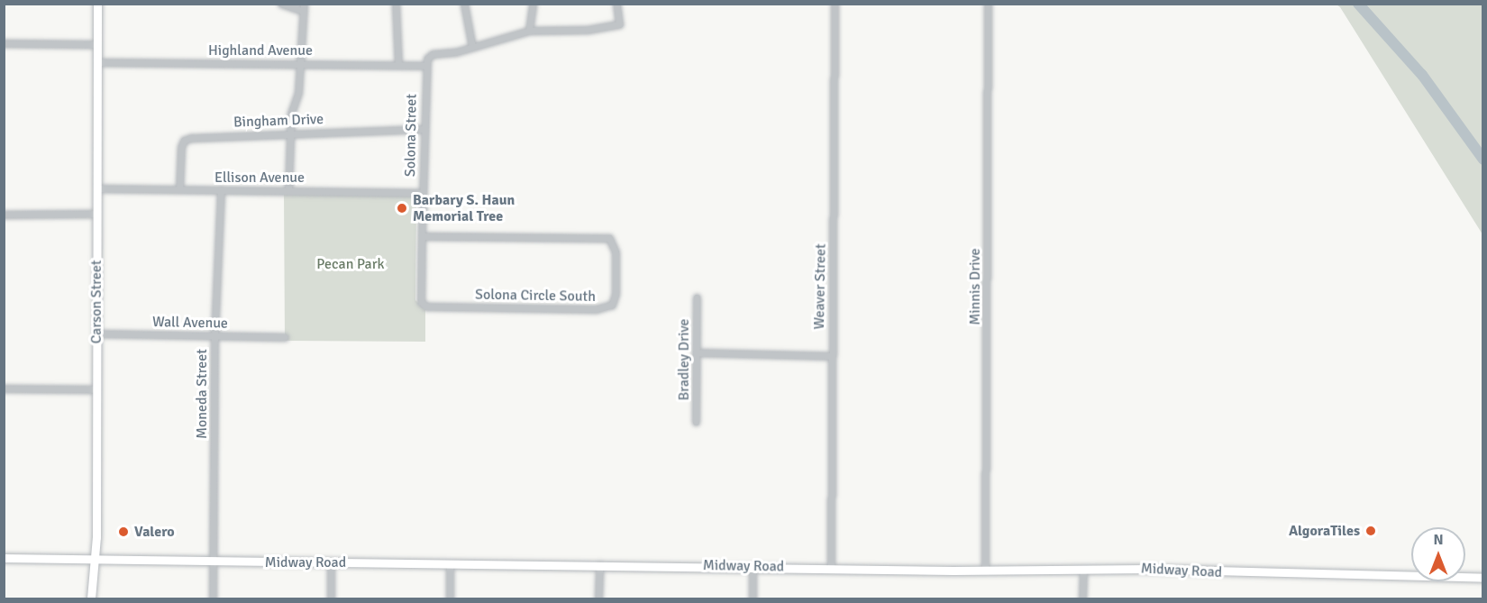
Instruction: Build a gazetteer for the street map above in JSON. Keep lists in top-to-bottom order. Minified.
{"streets":{"main road":["Carson Street","Midway Road"],"street":["Highland Avenue","Bingham Drive","Solona Street","Ellison Avenue","Weaver Street","Minnis Drive","Solona Circle South","Wall Avenue","Bradley Drive","Moneda Street"]},"crossings":[["Highland Avenue","Solona Street"],["Highland Avenue","Carson Street"],["Bingham Drive","Solona Street"],["Bingham Drive","Ellison Avenue"],["Solona Street","Ellison Avenue"],["Solona Street","Solona Circle South"],["Ellison Avenue","Carson Street"],["Ellison Avenue","Moneda Street"],["Weaver Street","Midway Road"],["Minnis Drive","Midway Road"],["Carson Street","Wall Avenue"],["Carson Street","Midway Road"],["Wall Avenue","Moneda Street"],["Moneda Street","Midway Road"]],"parks":["Pecan Park"],"places":["Barbary S. Haun Memorial Tree","AlgoraTiles","Valero"],"north":"top"}
